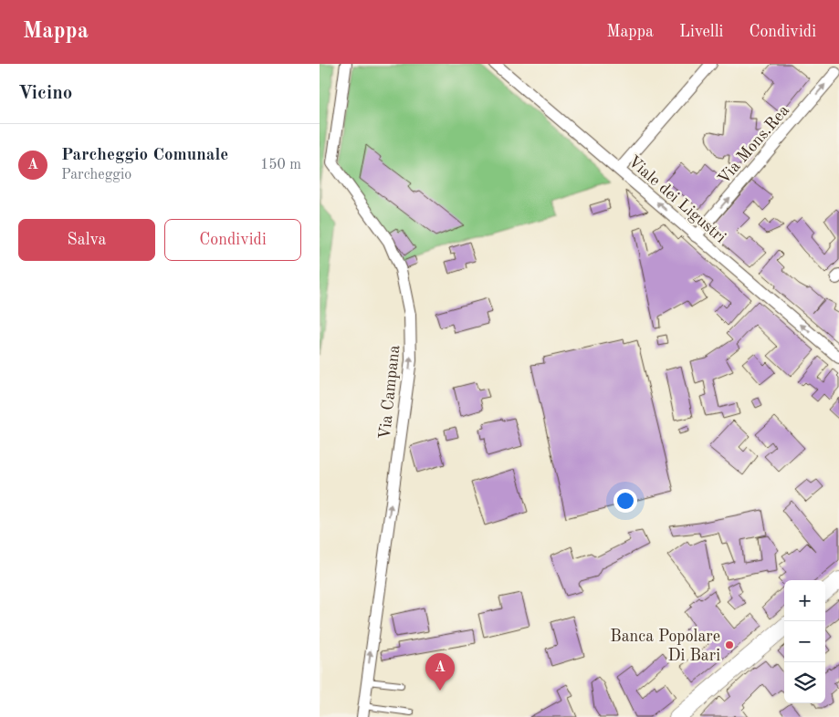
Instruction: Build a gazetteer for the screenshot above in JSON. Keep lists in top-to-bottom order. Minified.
{"streets":{"street":["Via Mons.Rea","Viale dei Ligustri","Via Campana"]},"crossings":[["Via Mons.Rea","Viale dei Ligustri"]],"one_way":["Viale dei Ligustri","Via Campana"],"places":["Banca Popolare Di Bari"],"page":{"header":"Mappa","nav":["Mappa","Livelli","Condividi"],"heading":"Vicino","list":[{"mark":"A","name":"Parcheggio Comunale","note":"Parcheggio","value":"150 m"}],"buttons":["Salva","Condividi"],"map_buttons":["+","−"],"pins":"A"}}
